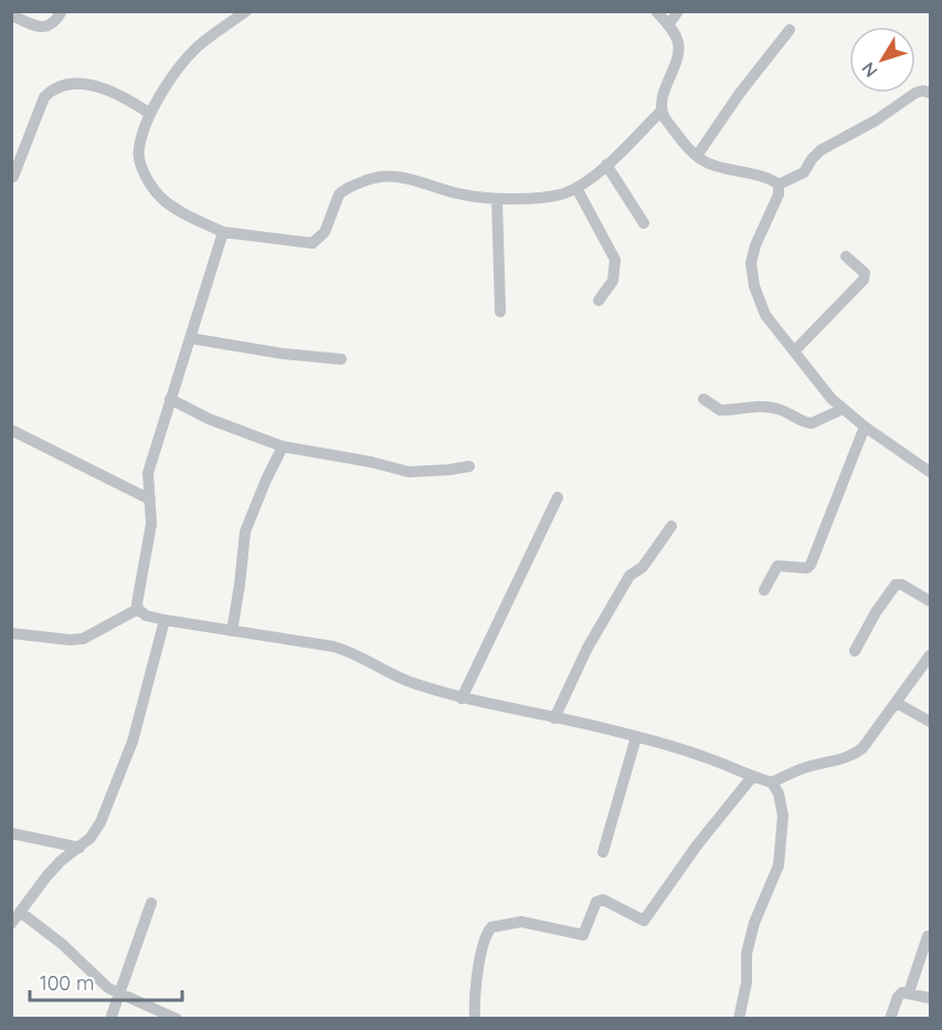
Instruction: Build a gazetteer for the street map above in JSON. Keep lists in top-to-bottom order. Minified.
{"scale_bar":"100 m","north":"bottom left"}
